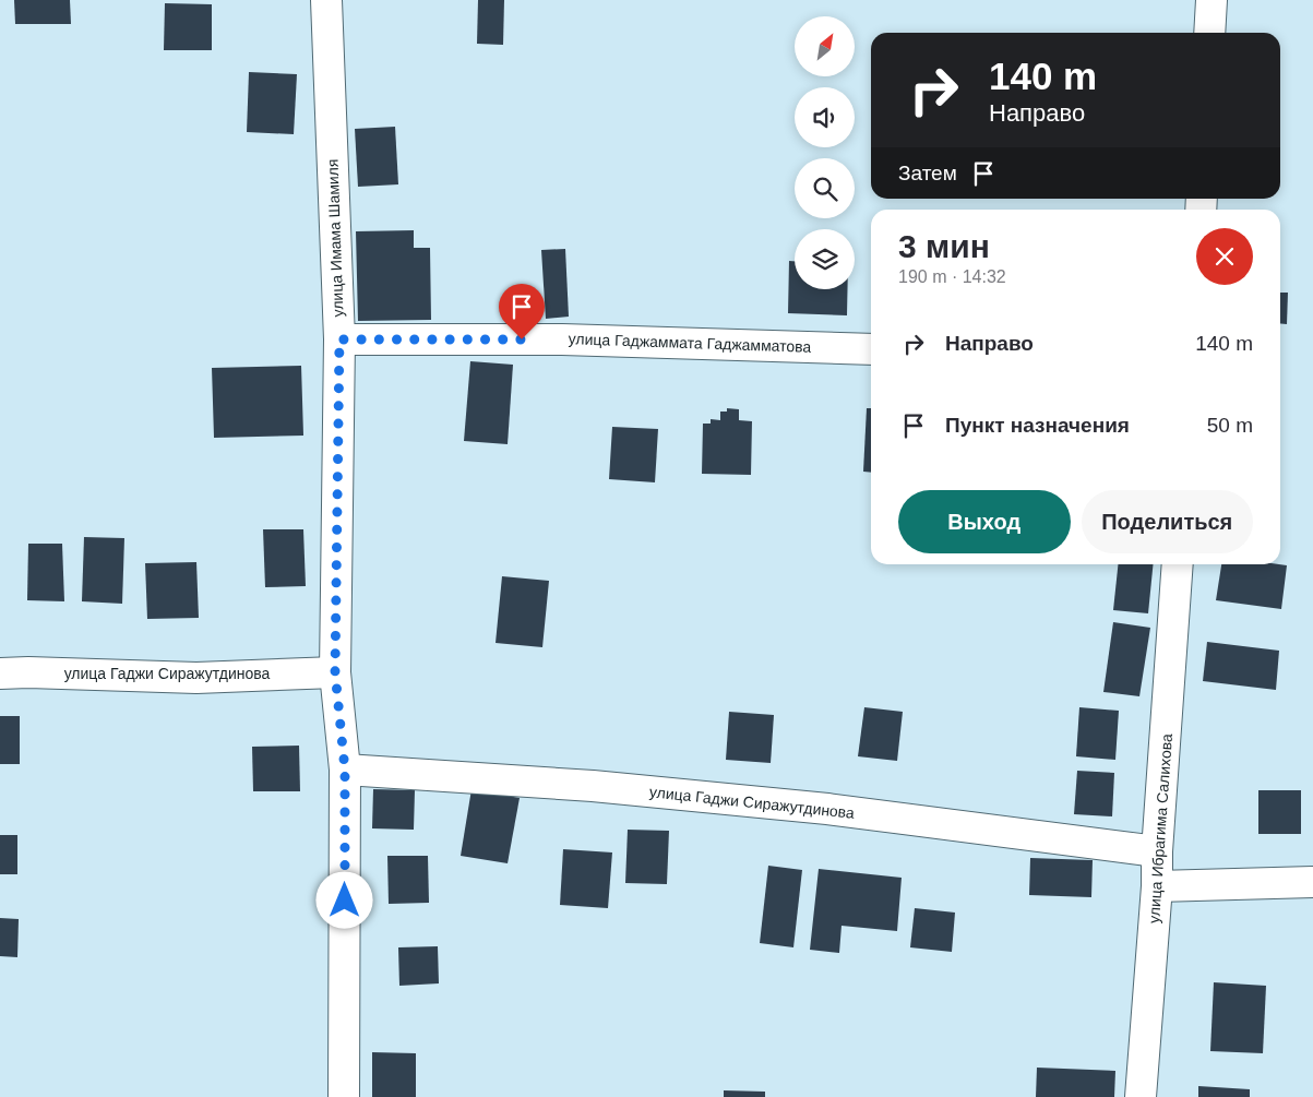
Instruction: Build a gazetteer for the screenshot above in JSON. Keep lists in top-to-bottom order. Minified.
{"streets":{"street":["улица Имама Шамиля","улица Гаджаммата Гаджамматова","улица Гаджи Сиражутдинова","улица Ибрагима Салихова"]},"crossings":[["улица Имама Шамиля","улица Гаджаммата Гаджамматова"],["улица Имама Шамиля","улица Гаджи Сиражутдинова"],["улица Гаджи Сиражутдинова","улица Ибрагима Салихова"]],"north":"top right","page":{"turn":["140 m","Направо"],"then":"Затем","heading":["3 мин","190 m · 14:32"],"list":[{"name":"Направо","value":"140 m"},{"name":"Пункт назначения","value":"50 m"}],"buttons":["Выход","Поделиться"]}}
